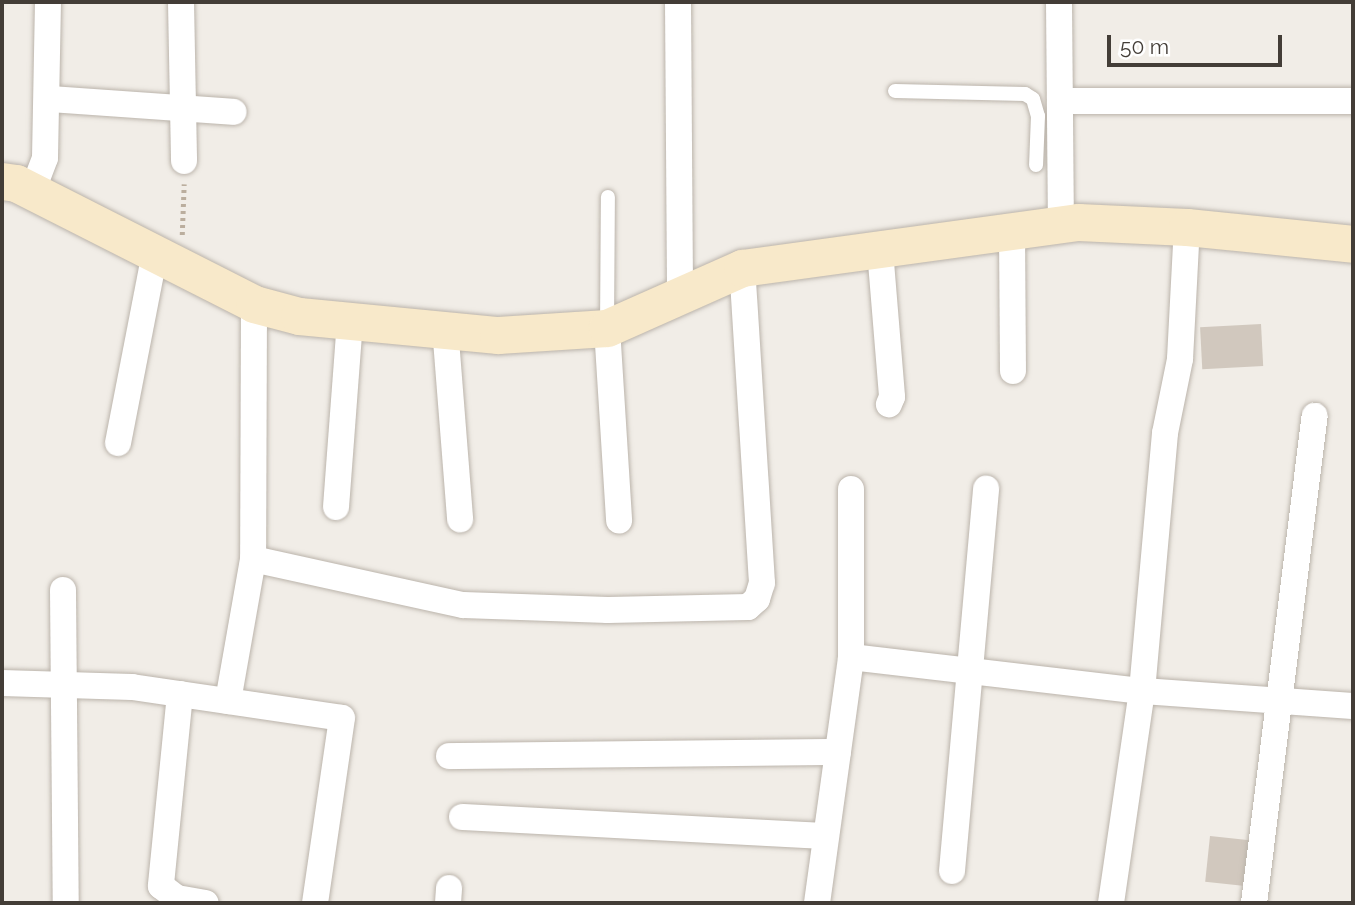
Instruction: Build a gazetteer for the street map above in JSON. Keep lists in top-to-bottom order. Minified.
{"scale_bar":"50 m"}
